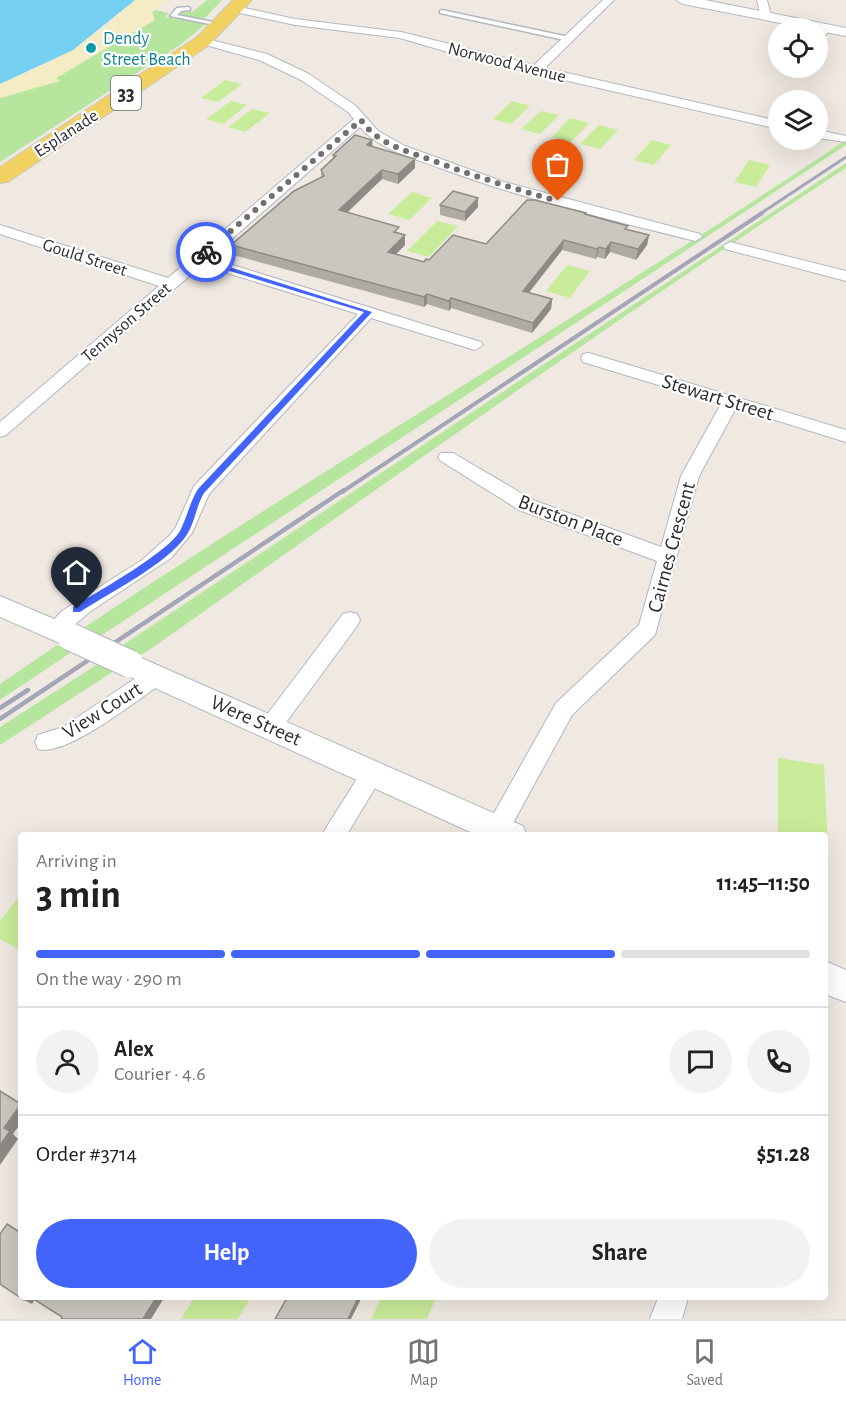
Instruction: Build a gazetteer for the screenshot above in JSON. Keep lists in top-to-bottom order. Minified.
{"streets":{"main road":["33","Esplanade"],"street":["Norwood Avenue","Gould Street","Tennyson Street","Stewart Street","Burston Place","Cairnes Crescent","View Court","Were Street"]},"crossings":[["Norwood Avenue","Esplanade"],["Gould Street","Tennyson Street"],["Stewart Street","Cairnes Crescent"],["Burston Place","Cairnes Crescent"],["Cairnes Crescent","Were Street"],["View Court","Were Street"]],"places":["Dendy Street Beach"],"page":{"heading":["3 min","Arriving in","11:45–11:50"],"panel":["Alex","Courier · 4.6","Order #3714","$51.28"],"bar":"On the way · 290 m","buttons":["Help","Share"],"tabs":["Home","Map","Saved"]}}
